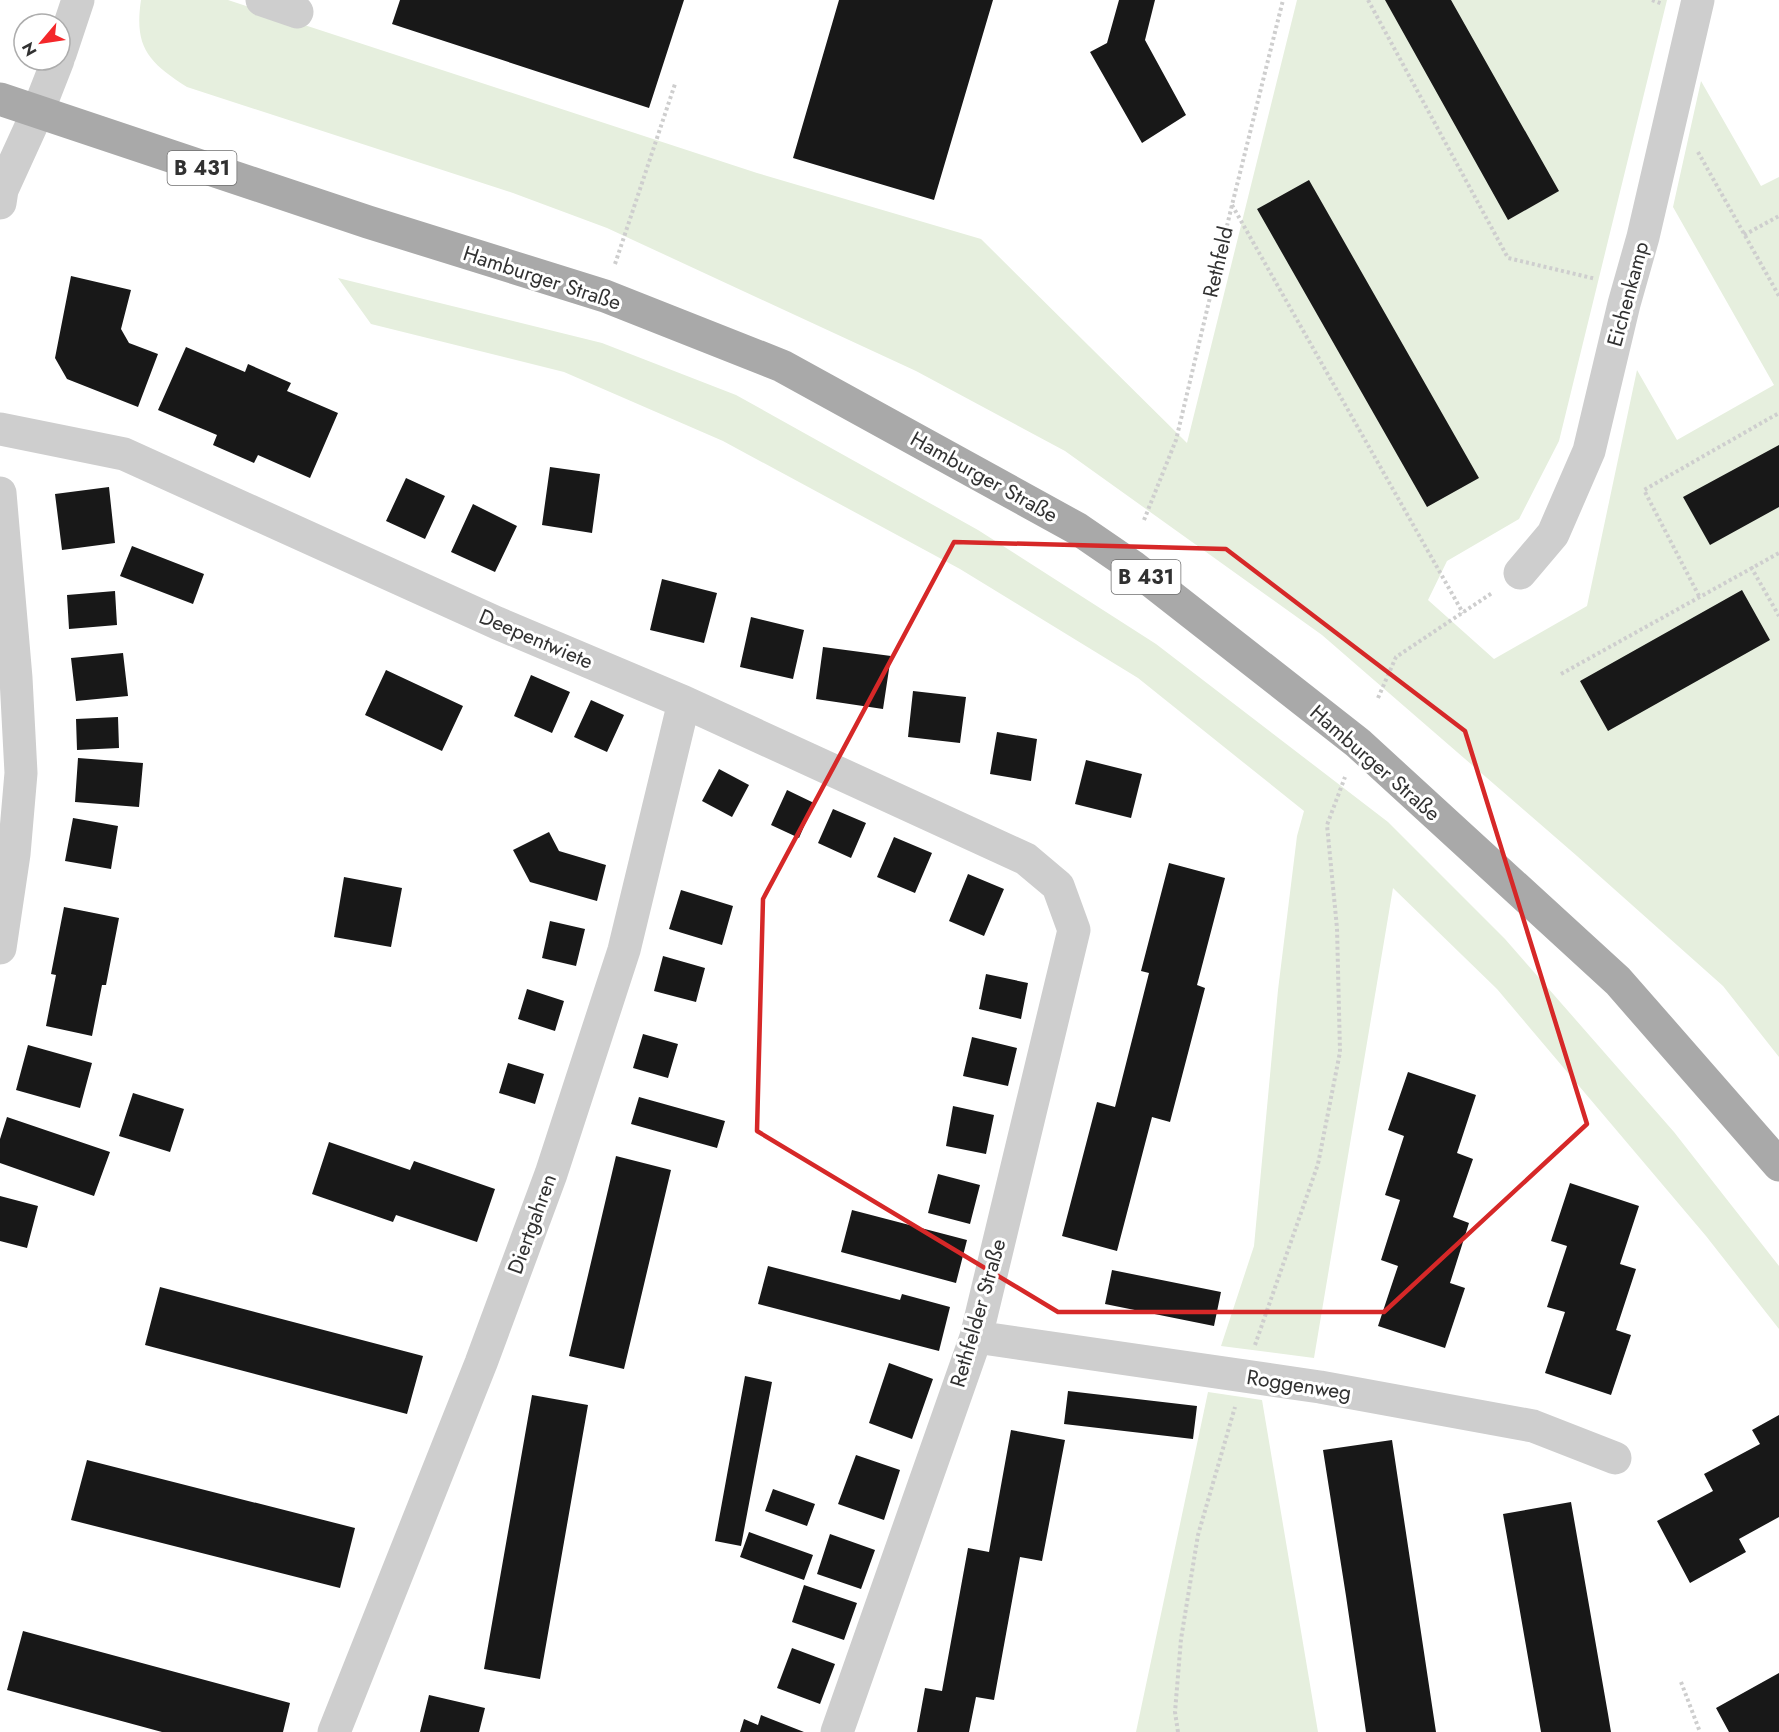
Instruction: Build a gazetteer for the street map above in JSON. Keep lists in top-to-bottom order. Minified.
{"streets":{"main road":["B 431","Hamburger Straße"],"street":["Eichenkamp","Deepentwiete","Diertgahren","Rethfelder Straße","Roggenweg"],"path":["Rethfeld"]},"crossings":[["Deepentwiete","Diertgahren"],["Deepentwiete","Rethfelder Straße"],["Rethfelder Straße","Roggenweg"]],"north":"bottom left"}
